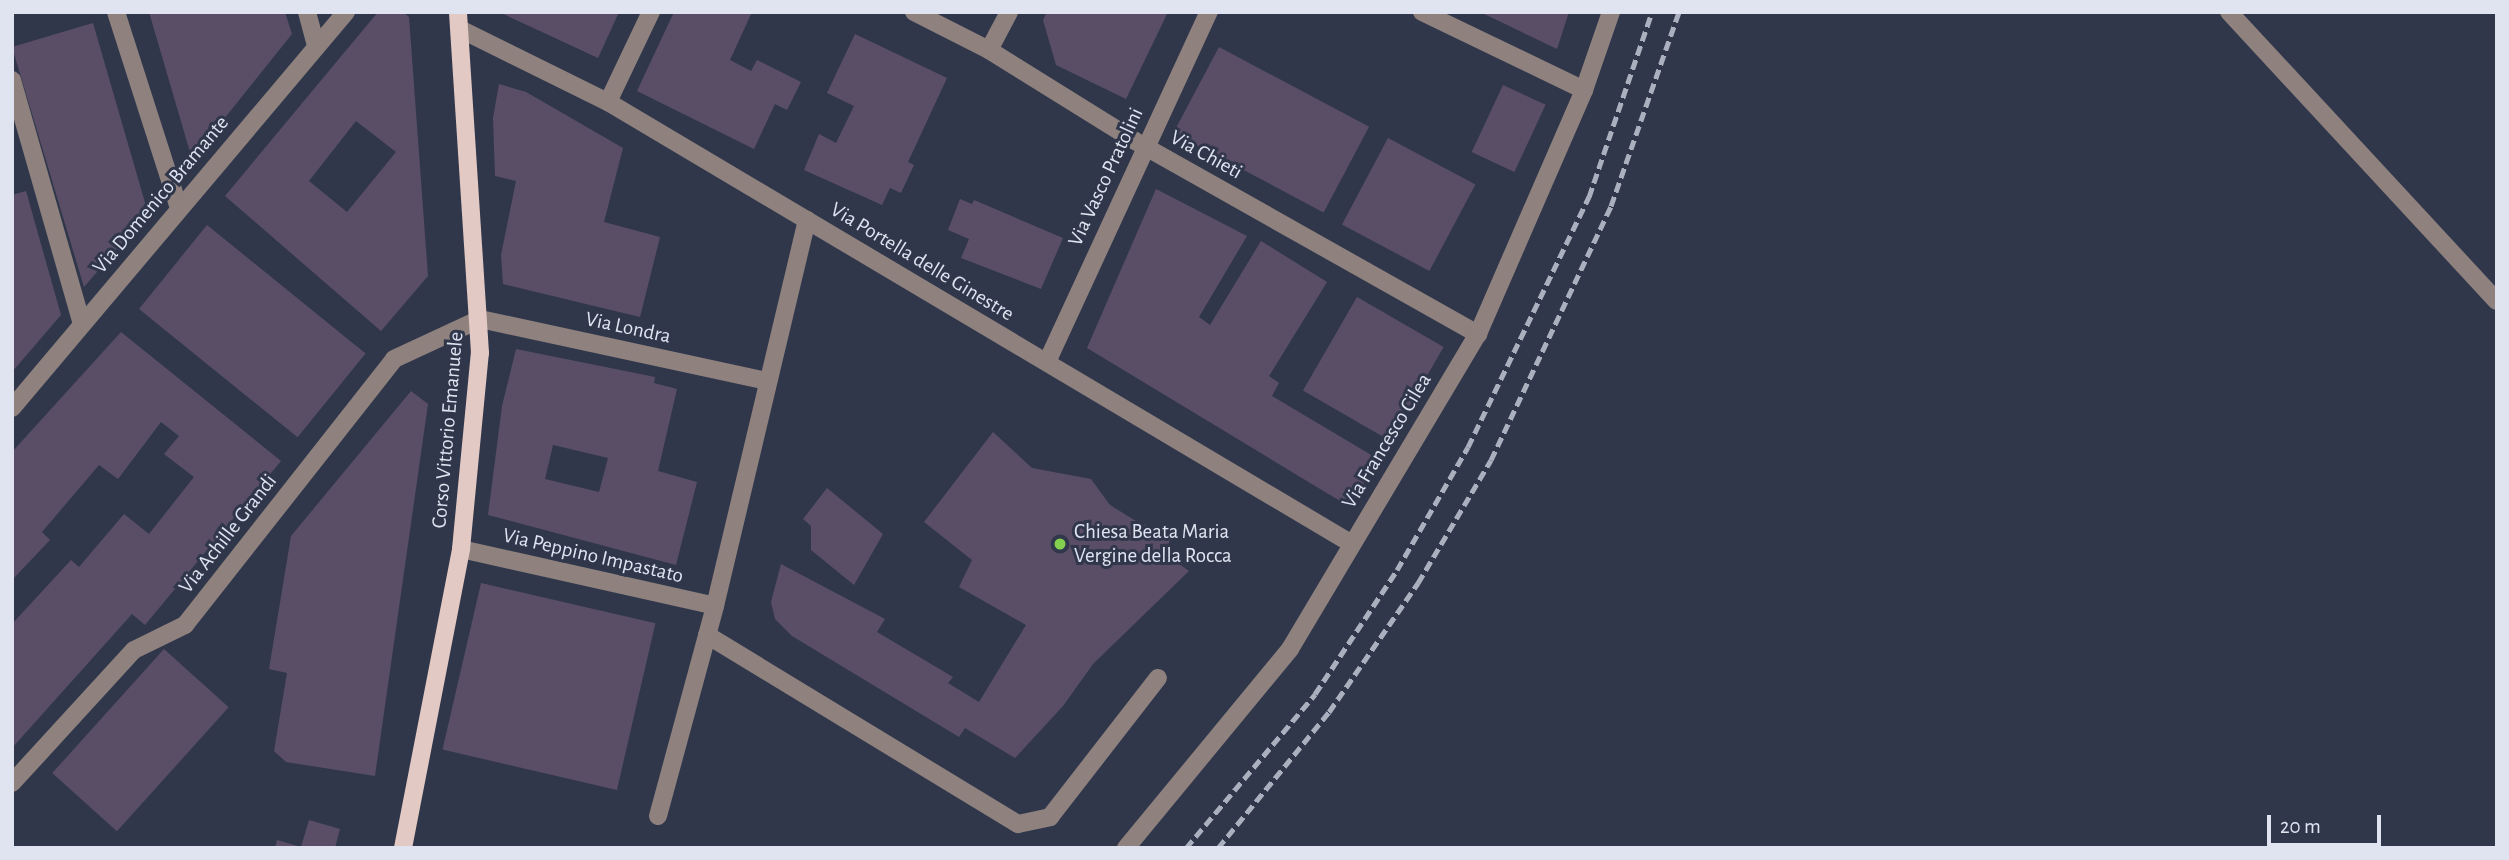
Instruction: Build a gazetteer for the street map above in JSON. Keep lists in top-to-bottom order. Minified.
{"streets":{"main road":["Corso Vittorio Emanuele"],"street":["Via Chieti","Via Vasco Pratolini","Via Domenico Bramante","Via Portella delle Ginestre","Via Londra","Via Francesco Cilea","Via Achille Grandi","Via Peppino Impastato"]},"crossings":[["Via Chieti","Via Vasco Pratolini"],["Via Chieti","Via Francesco Cilea"],["Via Vasco Pratolini","Via Portella delle Ginestre"],["Via Portella delle Ginestre","Corso Vittorio Emanuele"],["Via Portella delle Ginestre","Via Francesco Cilea"],["Via Londra","Corso Vittorio Emanuele"],["Via Londra","Via Achille Grandi"],["Corso Vittorio Emanuele","Via Achille Grandi"],["Corso Vittorio Emanuele","Via Peppino Impastato"]],"places":["Chiesa Beata Maria Vergine della Rocca"],"scale_bar":"20 m"}
